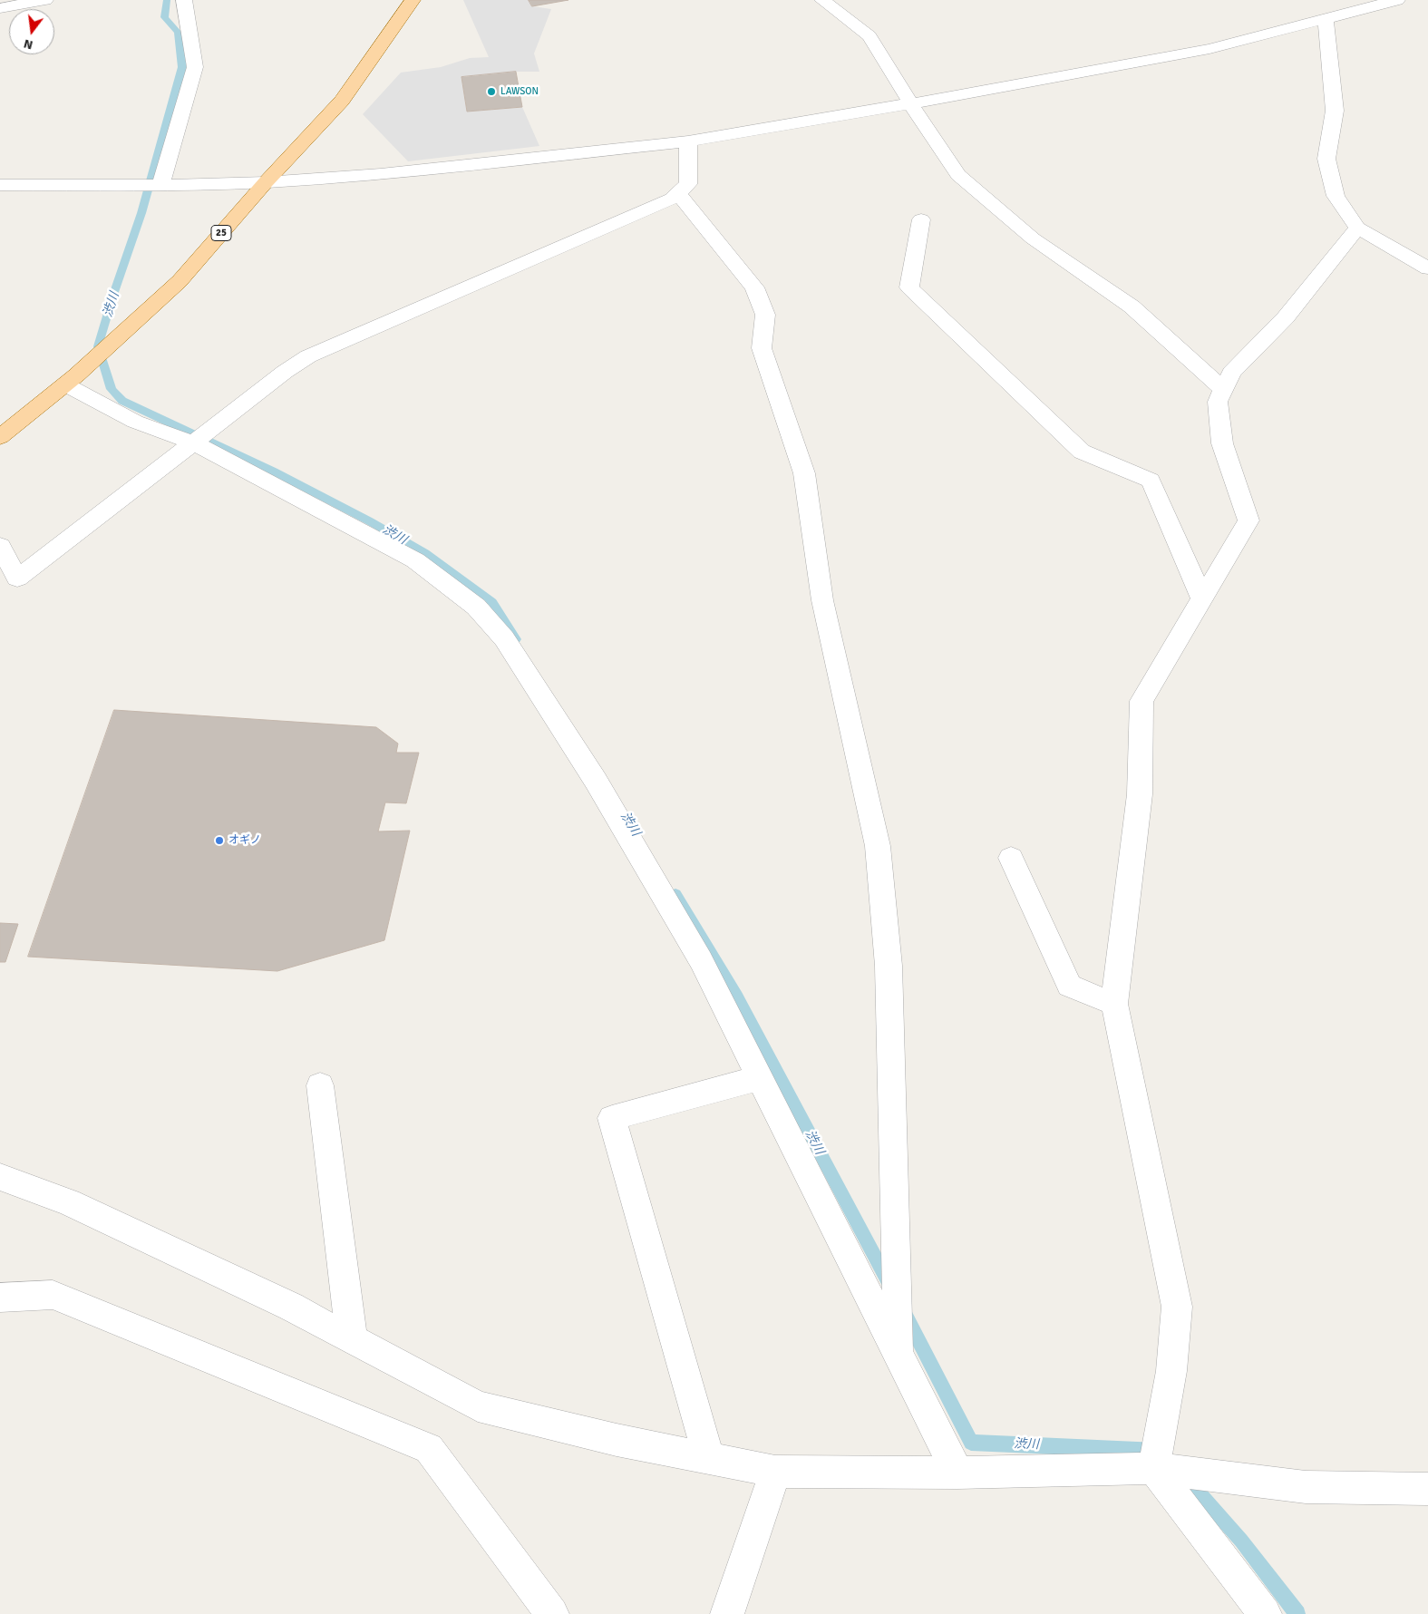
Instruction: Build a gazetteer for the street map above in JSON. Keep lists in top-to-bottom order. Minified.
{"streets":{"main road":["25"]},"water":["渋川"],"places":["LAWSON","オギノ"],"north":"bottom"}
